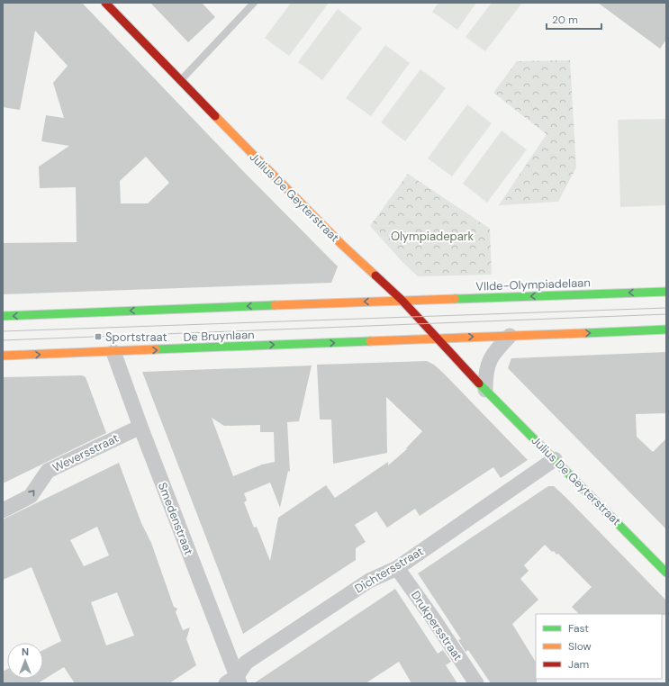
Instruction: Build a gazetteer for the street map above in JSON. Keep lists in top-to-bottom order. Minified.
{"streets":{"main road":["Julius De Geyterstraat","VIIde-Olympiadelaan","De Bruynlaan"],"street":["Weversstraat","Smedenstraat","Dichtersstraat","Drukpersstraat"]},"crossings":[["Julius De Geyterstraat","VIIde-Olympiadelaan"],["Julius De Geyterstraat","De Bruynlaan"],["Julius De Geyterstraat","Dichtersstraat"],["De Bruynlaan","Smedenstraat"],["Weversstraat","Smedenstraat"],["Smedenstraat","Dichtersstraat"],["Dichtersstraat","Drukpersstraat"]],"one_way":["Weversstraat"],"parks":["Olympiadepark"],"places":{"transit":["Sportstraat"]},"legend":["Fast","Slow","Jam"],"scale_bar":"20 m","north":"top"}
